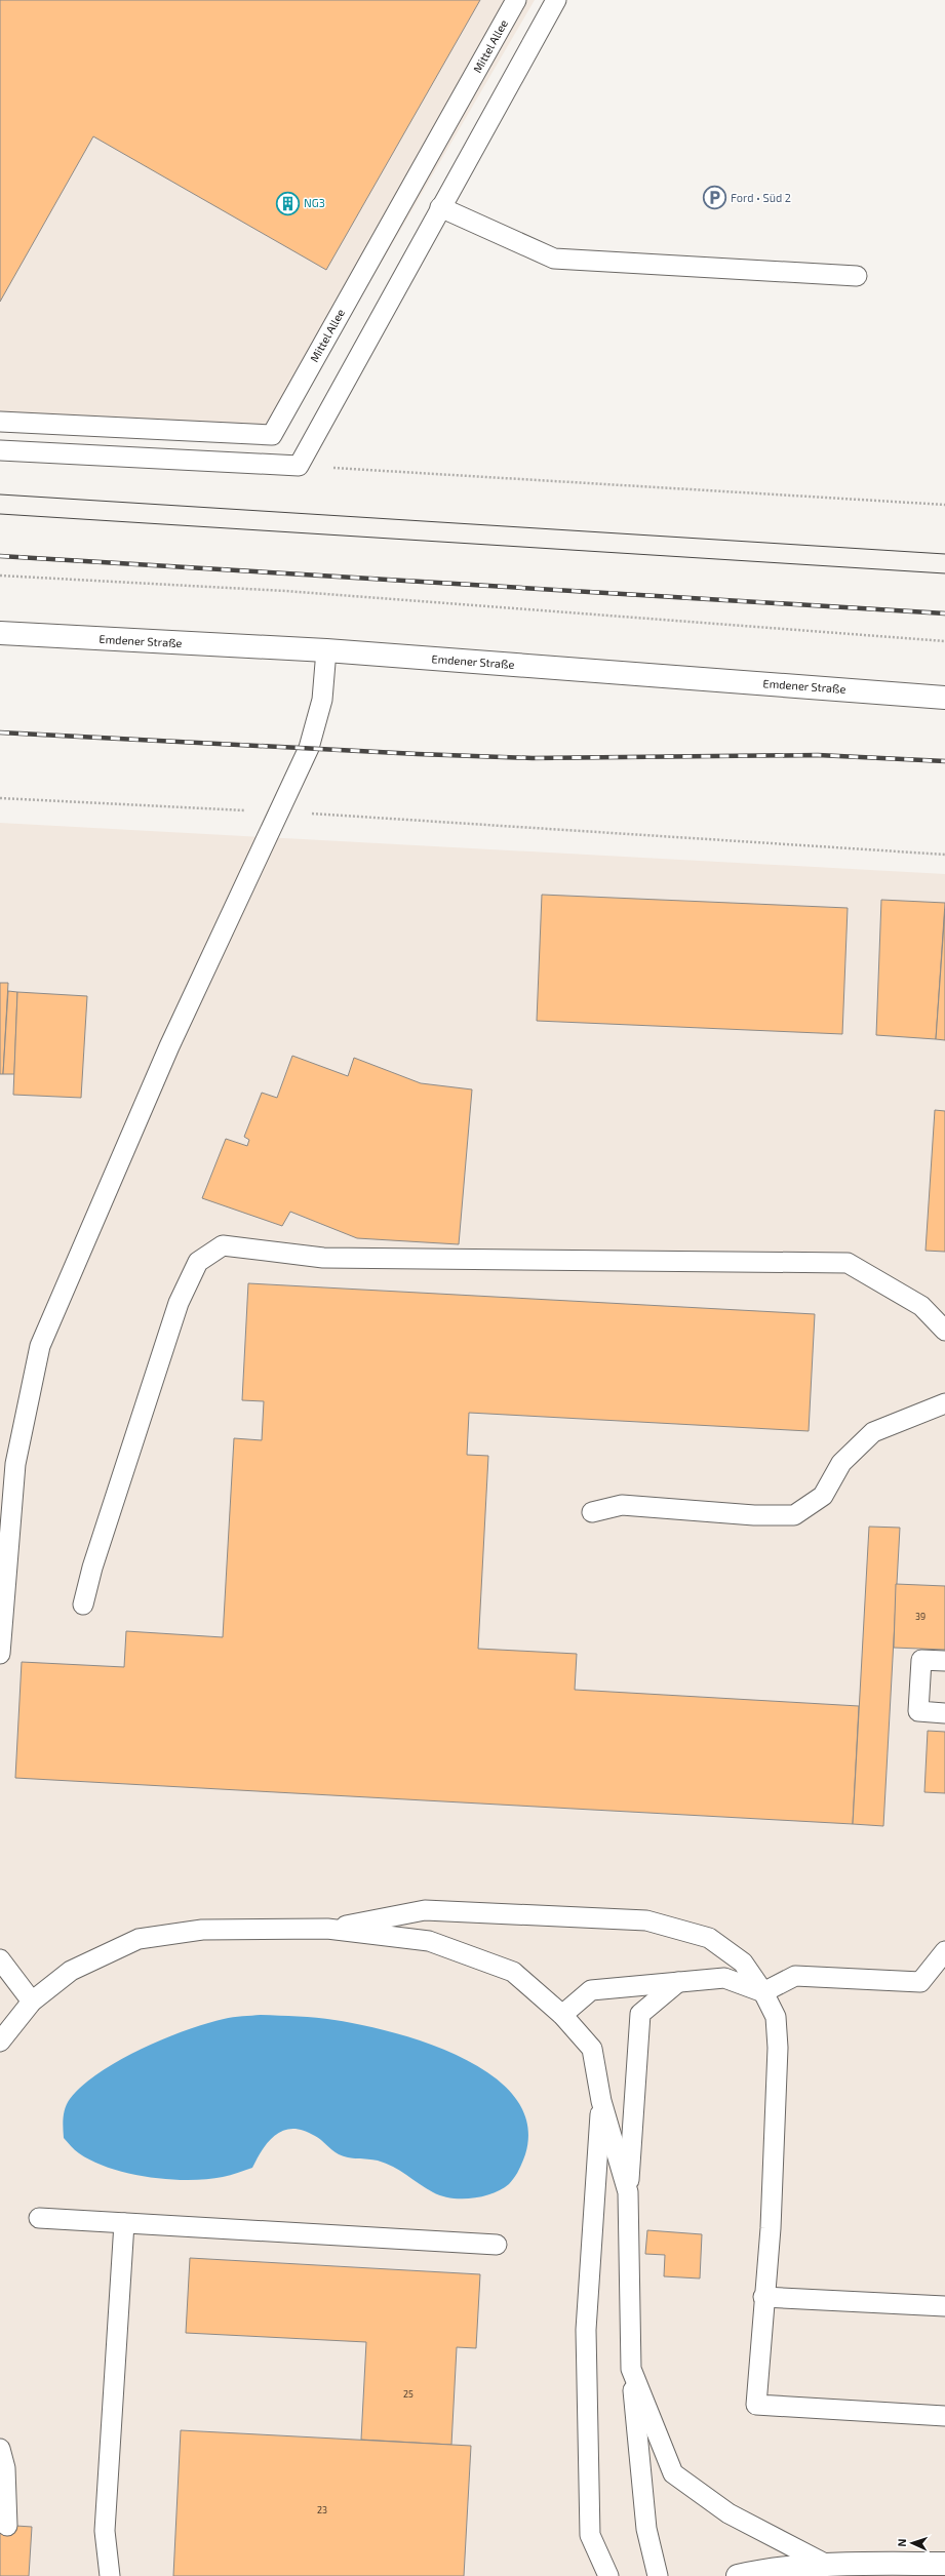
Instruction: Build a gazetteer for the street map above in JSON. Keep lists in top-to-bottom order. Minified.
{"streets":{"main road":["Emdener Straße"],"lane":["Mittel Allee"]},"places":{"parking":["Ford • Süd 2"],"building":["NG3"]},"house_numbers":["39","25","23"],"north":"left"}
